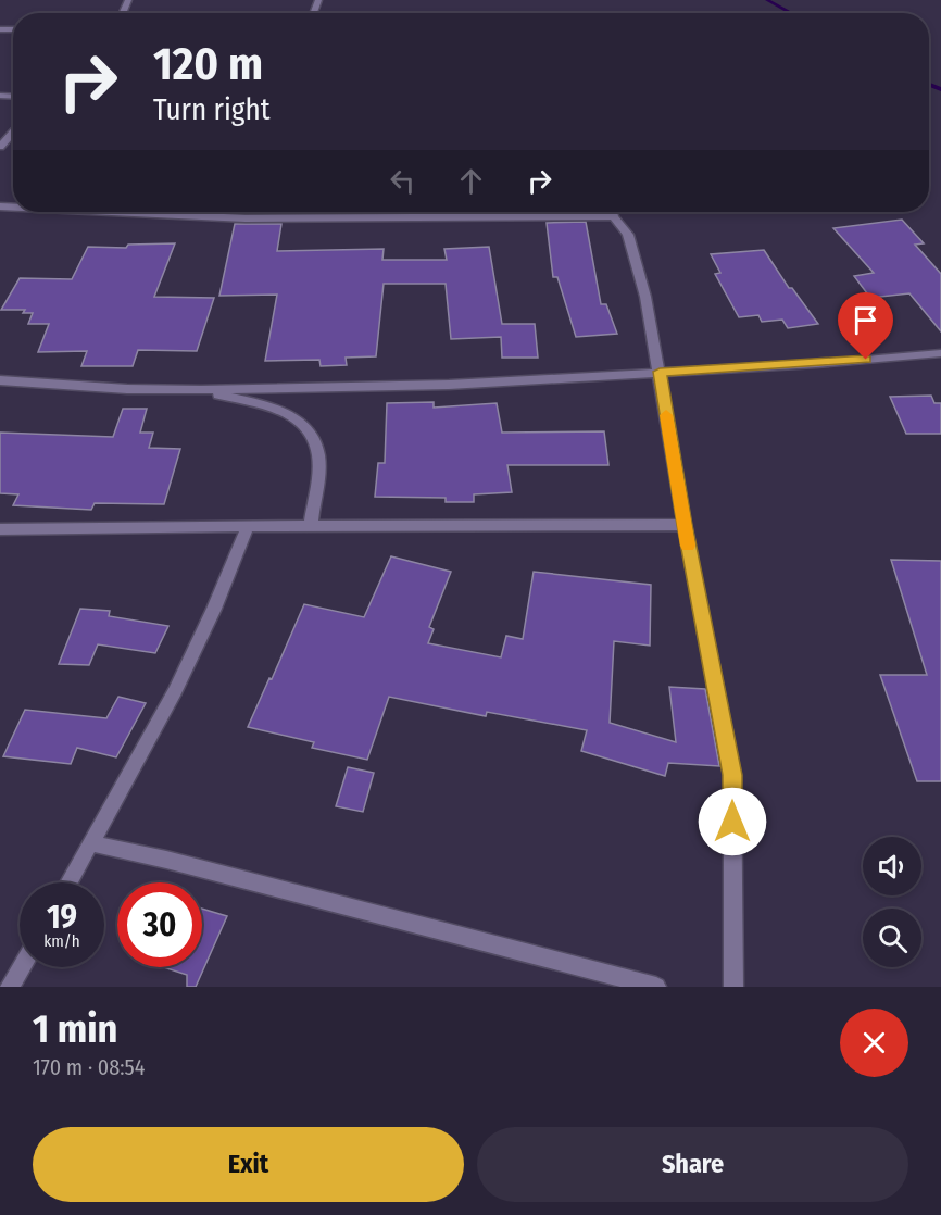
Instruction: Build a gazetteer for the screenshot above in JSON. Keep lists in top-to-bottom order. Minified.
{"page":{"turn":["120 m","Turn right"],"speed":"19 km/h","limit":"30","heading":["1 min","170 m · 08:54"],"buttons":["Exit","Share"]}}
